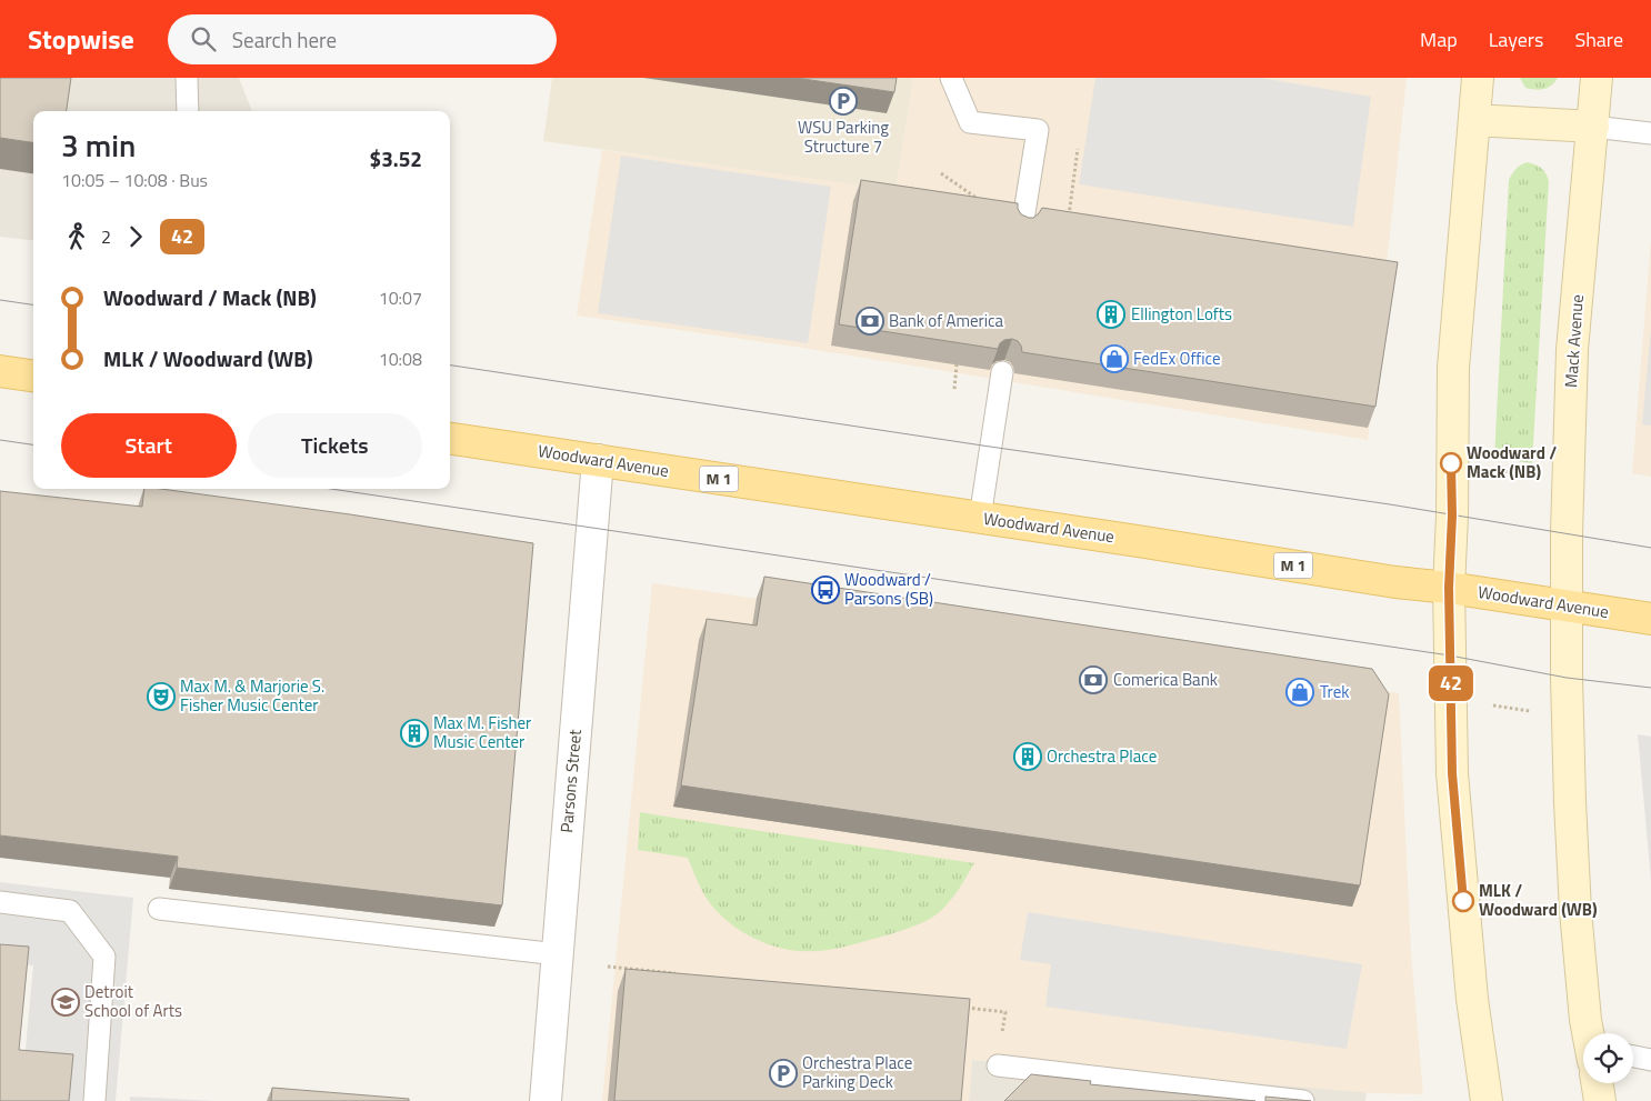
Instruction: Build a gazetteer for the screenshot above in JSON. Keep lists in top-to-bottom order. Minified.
{"streets":{"main road":["Mack Avenue","Woodward Avenue","M 1"],"street":["Parsons Street"]},"crossings":[["Mack Avenue","Woodward Avenue"],["Woodward Avenue","Parsons Street"]],"places":{"parking":["WSU Parking Structure 7","Orchestra Place Parking Deck"],"building":["Ellington Lofts","Max M. Fisher Music Center","Orchestra Place"],"bank":["Bank of America","Comerica Bank"],"shop":["FedEx Office","Trek"],"other":["Woodward / Mack (NB)","MLK / Woodward (WB)"],"bus stop":["Woodward / Parsons (SB)"],"theatre":["Max M. & Marjorie S. Fisher Music Center"],"school or university":["Detroit School of Arts"]},"lines":["bus line 42"],"page":{"header":"Stopwise","search":"Search here","nav":["Map","Layers","Share"],"on_map":"42","heading":["3 min","10:05 – 10:08 · Bus","$3.52"],"legs":["2","42"],"list":[{"name":"Woodward / Mack (NB)","value":"10:07"},{"name":"MLK / Woodward (WB)","value":"10:08"}],"buttons":["Start","Tickets"]}}
